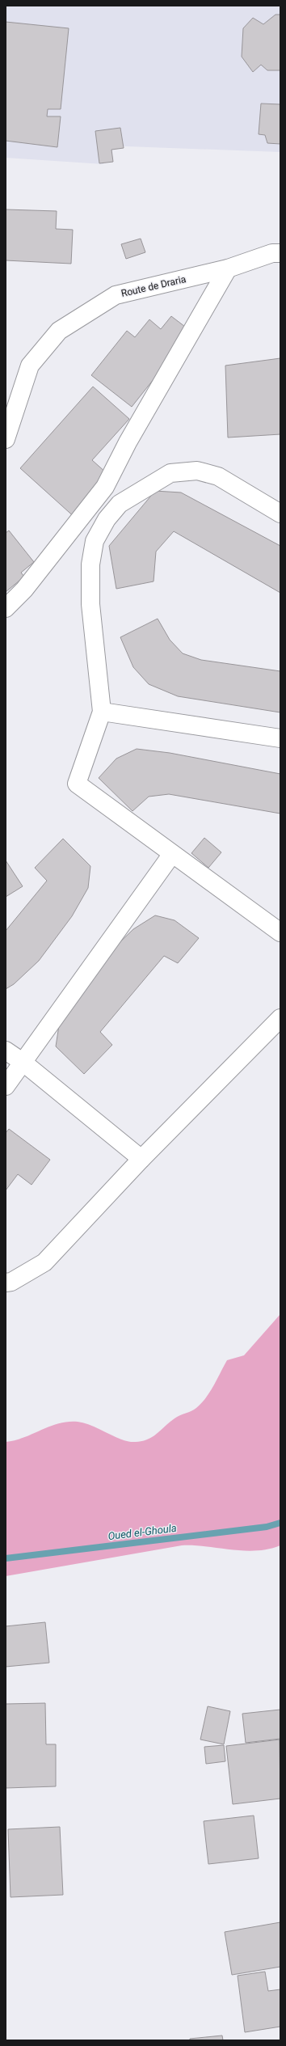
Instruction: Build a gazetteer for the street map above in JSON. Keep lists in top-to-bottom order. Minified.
{"streets":{"street":["Route de Draria"]},"water":["Oued el-Ghoula"]}
